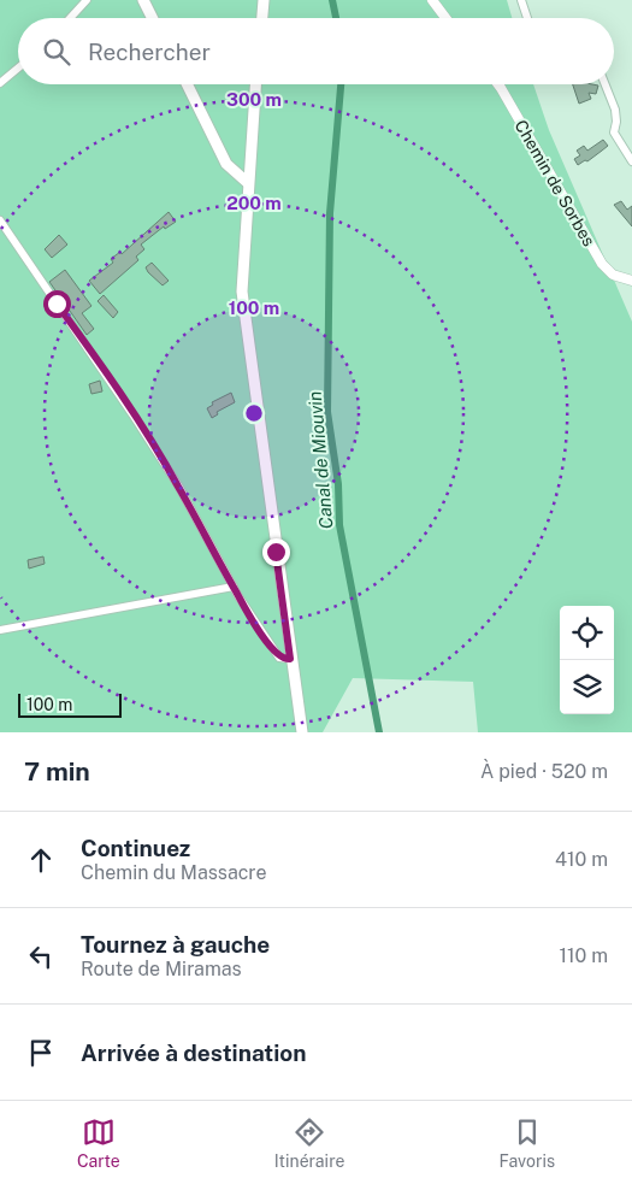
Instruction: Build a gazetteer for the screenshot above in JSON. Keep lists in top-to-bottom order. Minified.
{"streets":{"street":["Chemin de Sorbes"]},"water":["Canal de Miouvin"],"scale_bar":"100 m","page":{"search":"Rechercher","scale":"100 m","heading":["7 min","À pied · 520 m"],"list":[["Continuez","Chemin du Massacre","410 m"],["Tournez à gauche","Route de Miramas","110 m"],"Arrivée à destination"],"nav":["Carte","Itinéraire","Favoris"]},"rings":["300 m","200 m","100 m"]}
